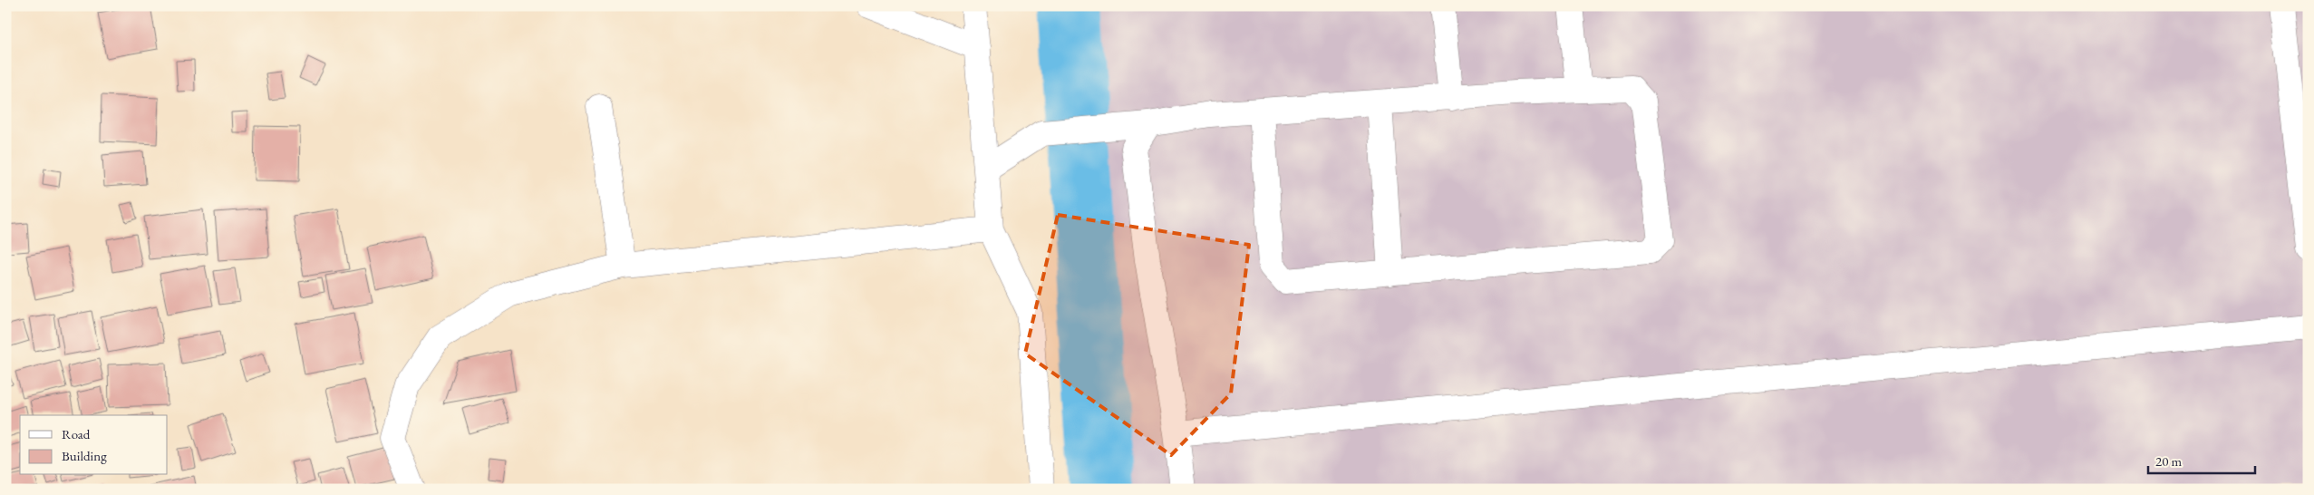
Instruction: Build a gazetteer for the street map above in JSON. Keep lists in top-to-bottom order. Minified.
{"legend":["Road","Building"],"scale_bar":"20 m"}
